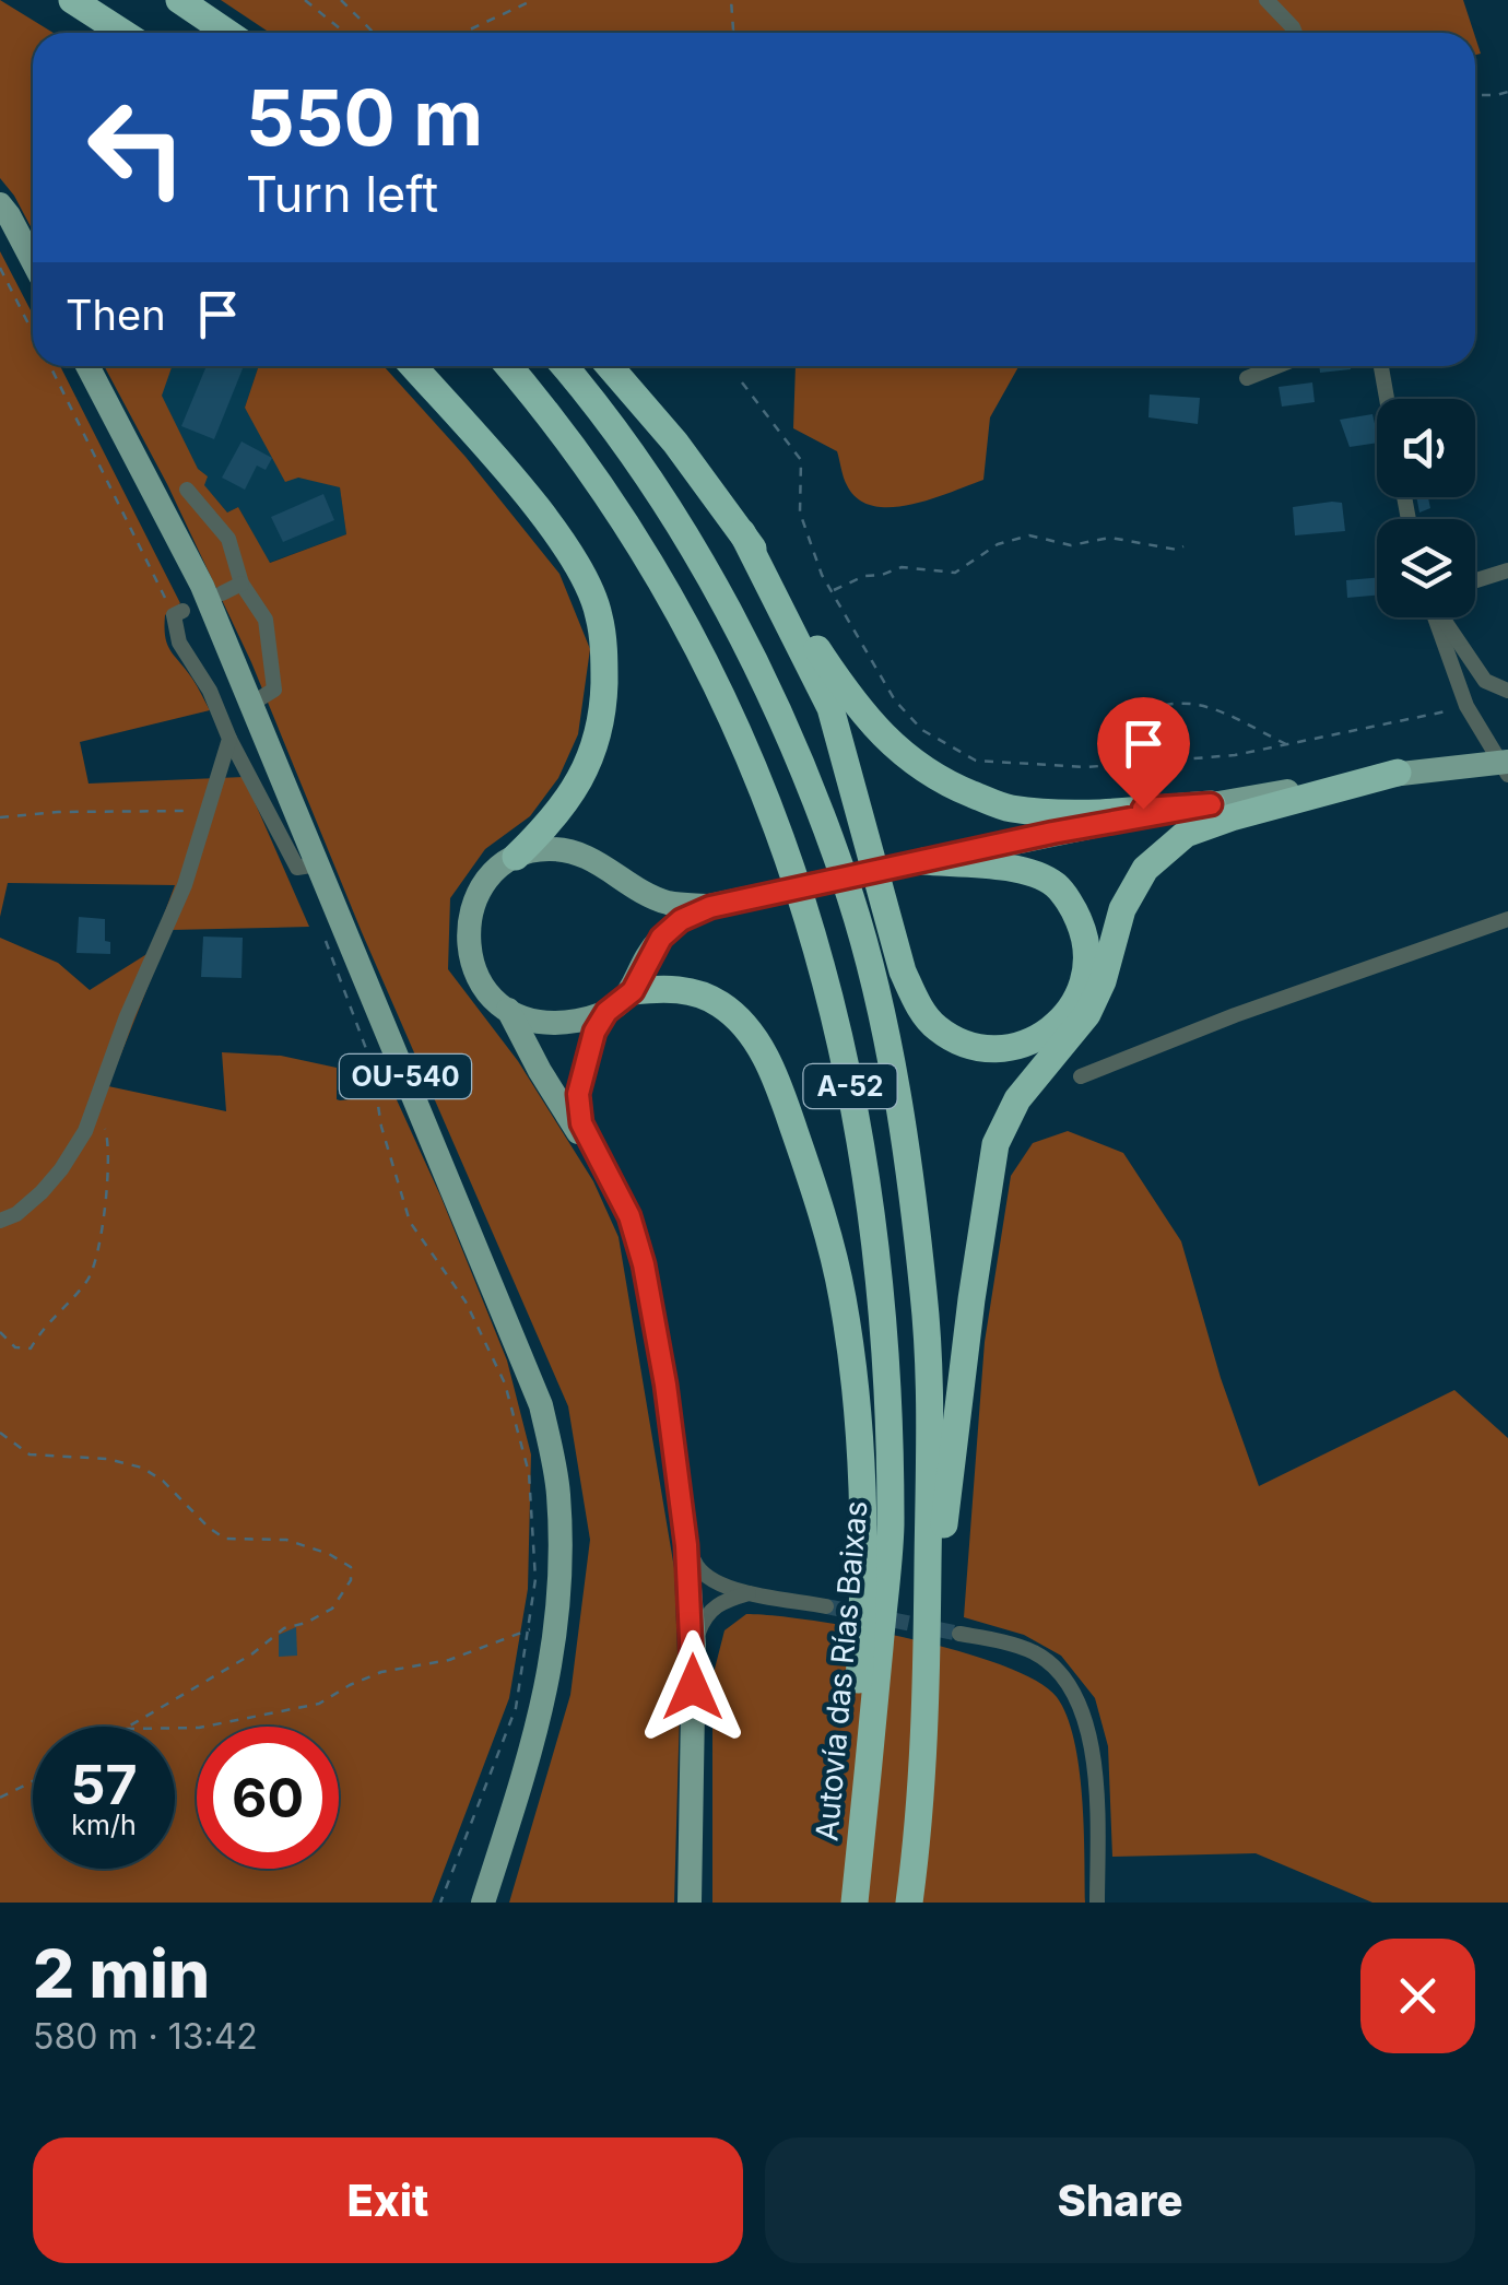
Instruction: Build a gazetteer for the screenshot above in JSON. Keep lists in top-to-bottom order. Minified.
{"streets":{"highway":["A-52","Autovía das Rías Baixas"],"main road":["OU-540"]},"page":{"turn":["550 m","Turn left"],"then":"Then","speed":"57 km/h","limit":"60","heading":["2 min","580 m · 13:42"],"buttons":["Exit","Share"]}}
